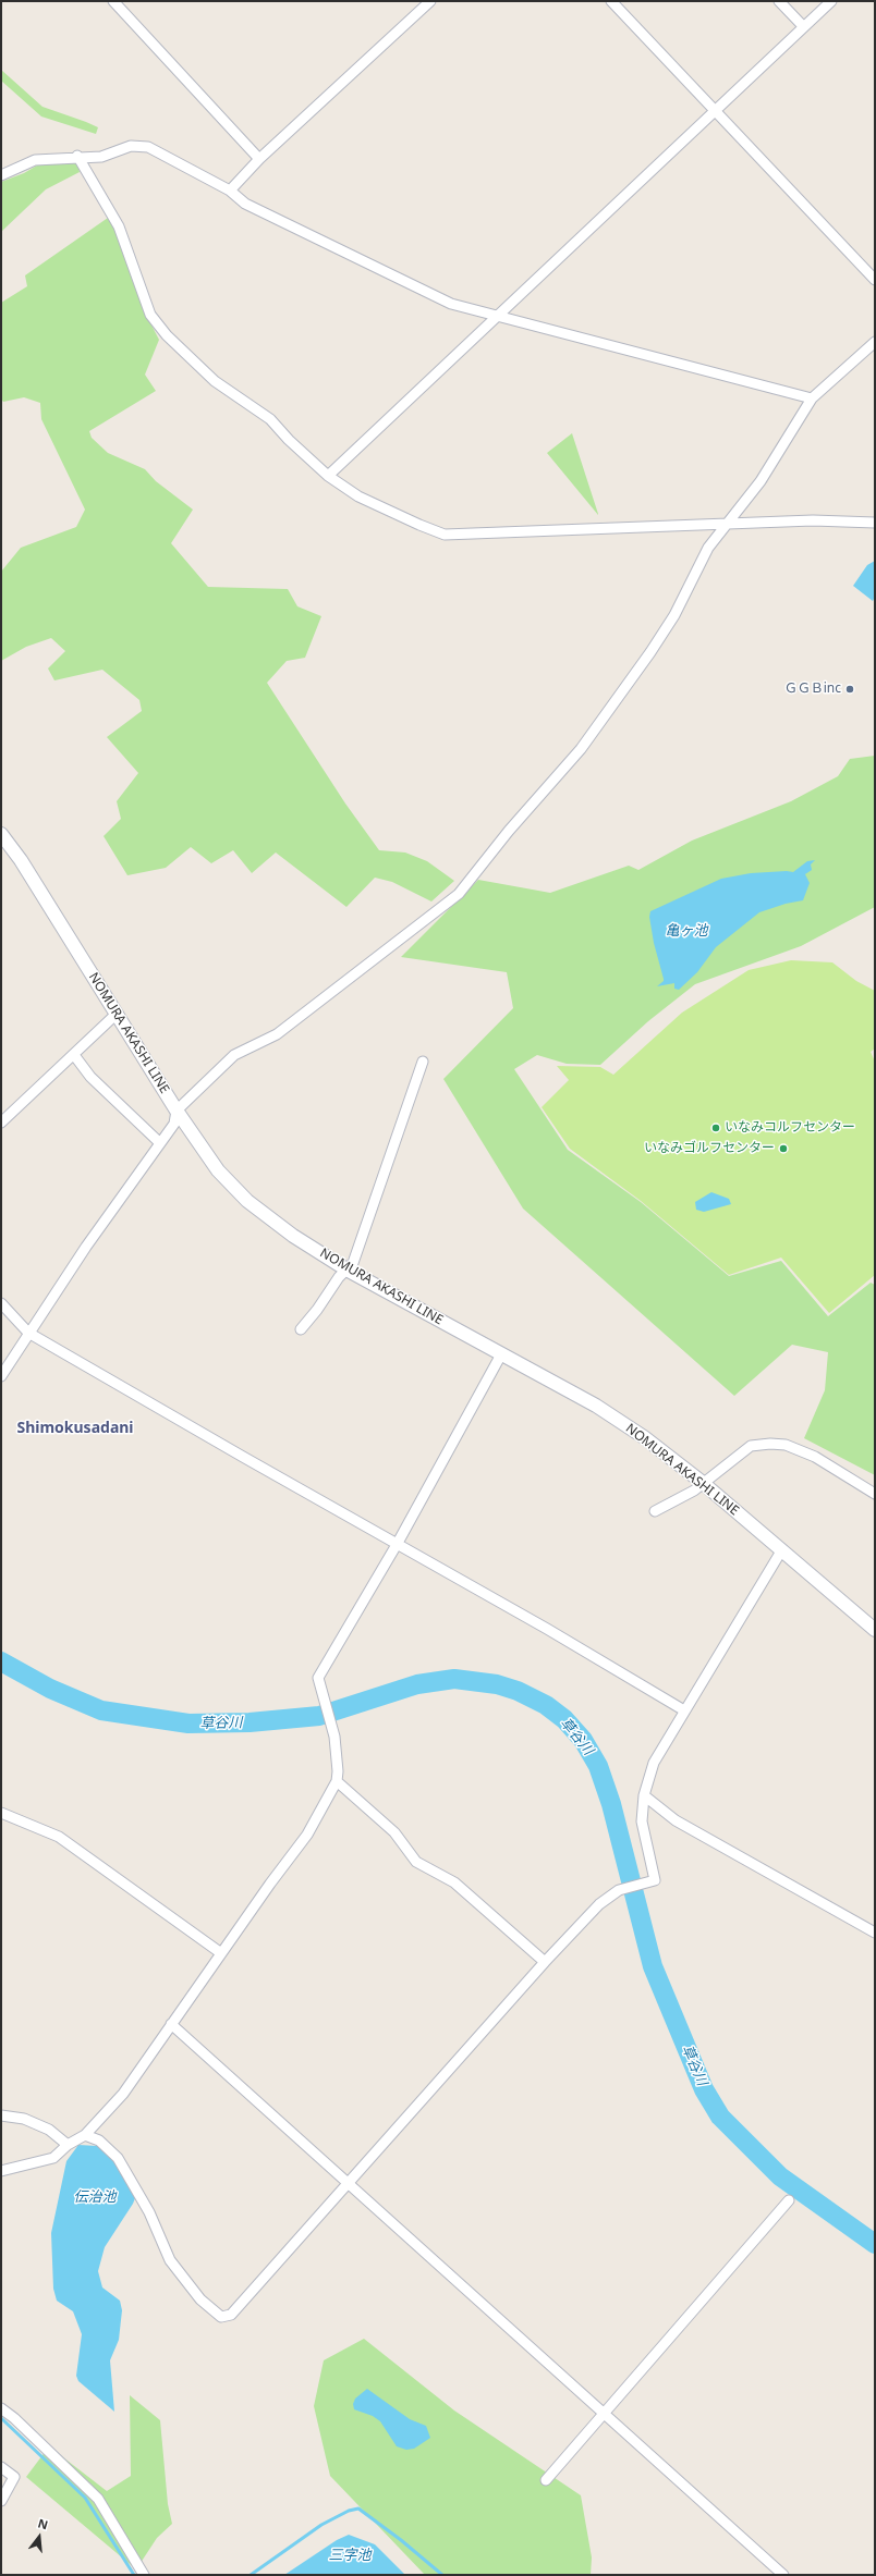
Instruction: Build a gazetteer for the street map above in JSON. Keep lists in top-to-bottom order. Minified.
{"streets":{"main road":["NOMURA AKASHI LINE"]},"districts":["Shimokusadani"],"water":["亀ヶ池","草谷川","伝治池","三字池"],"places":["ＧＧＢinc","いなみコルフセンター","いなみゴルフセンター"],"north":"top"}
